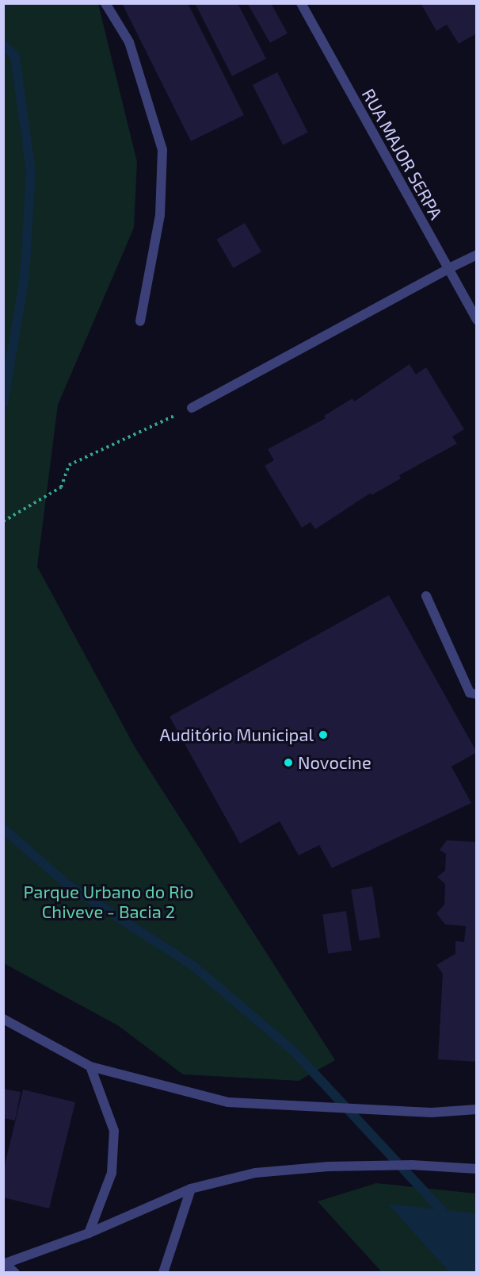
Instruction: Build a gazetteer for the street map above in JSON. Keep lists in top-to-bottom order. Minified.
{"streets":{"street":["RUA MAJOR SERPA"]},"parks":["Parque Urbano do Rio Chiveve - Bacia 2"],"places":["Auditório Municipal","Novocine"]}
